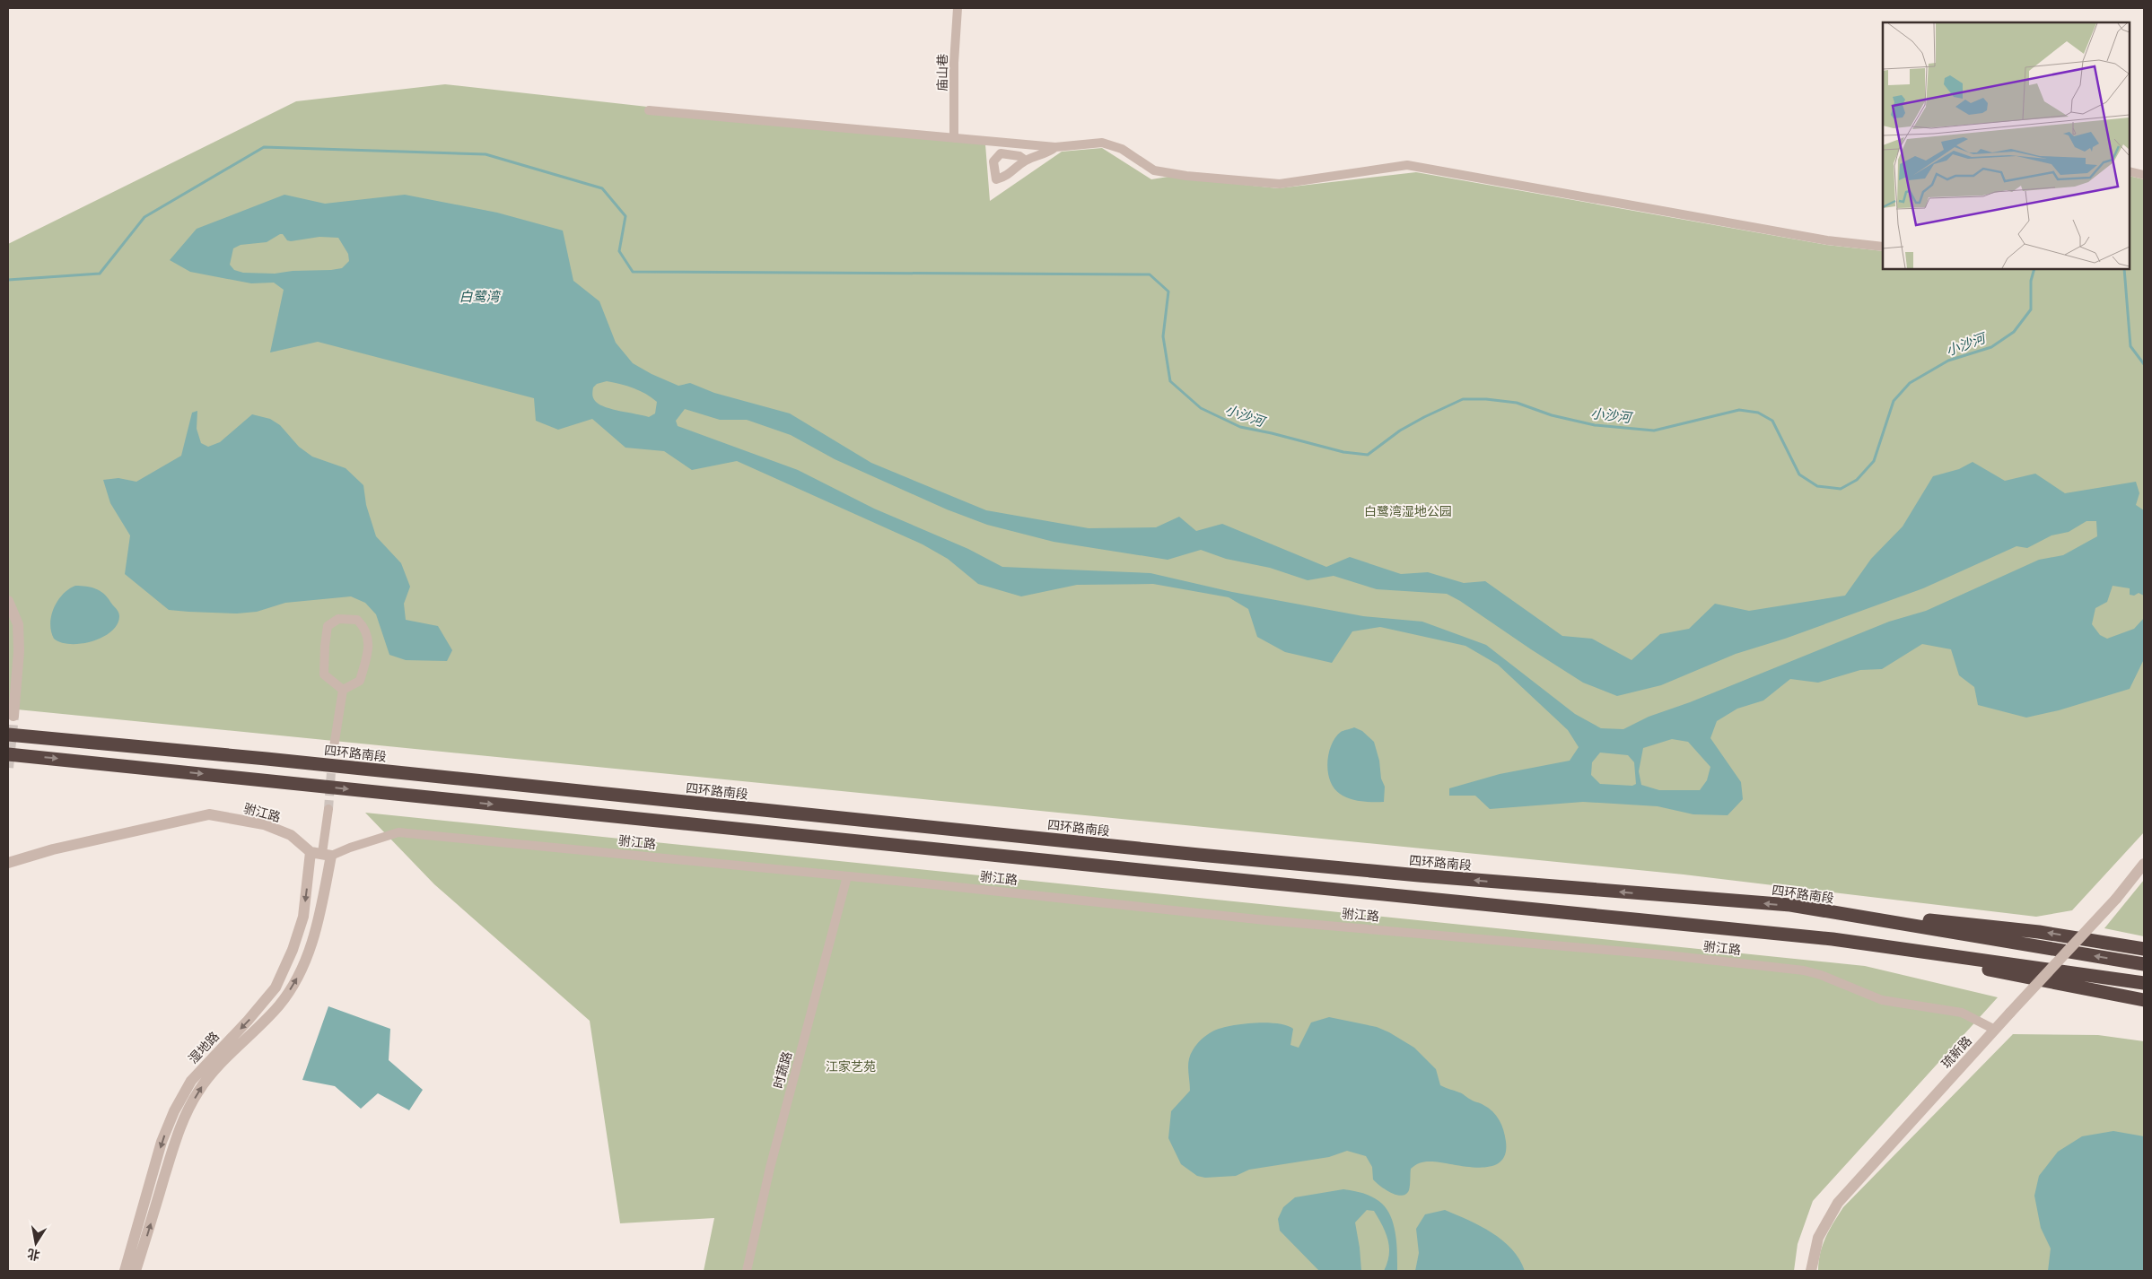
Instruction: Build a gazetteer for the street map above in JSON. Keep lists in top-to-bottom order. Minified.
{"streets":{"highway":["四环路南段"],"street":["庙山巷","驸江路","湿地路","琉新路","时蔬路"]},"crossings":[["驸江路","湿地路"],["驸江路","琉新路"],["驸江路","时蔬路"]],"water":["白鹭湾","小沙河"],"parks":["白鹭湾湿地公园","江家艺苑"],"north":"bottom"}
